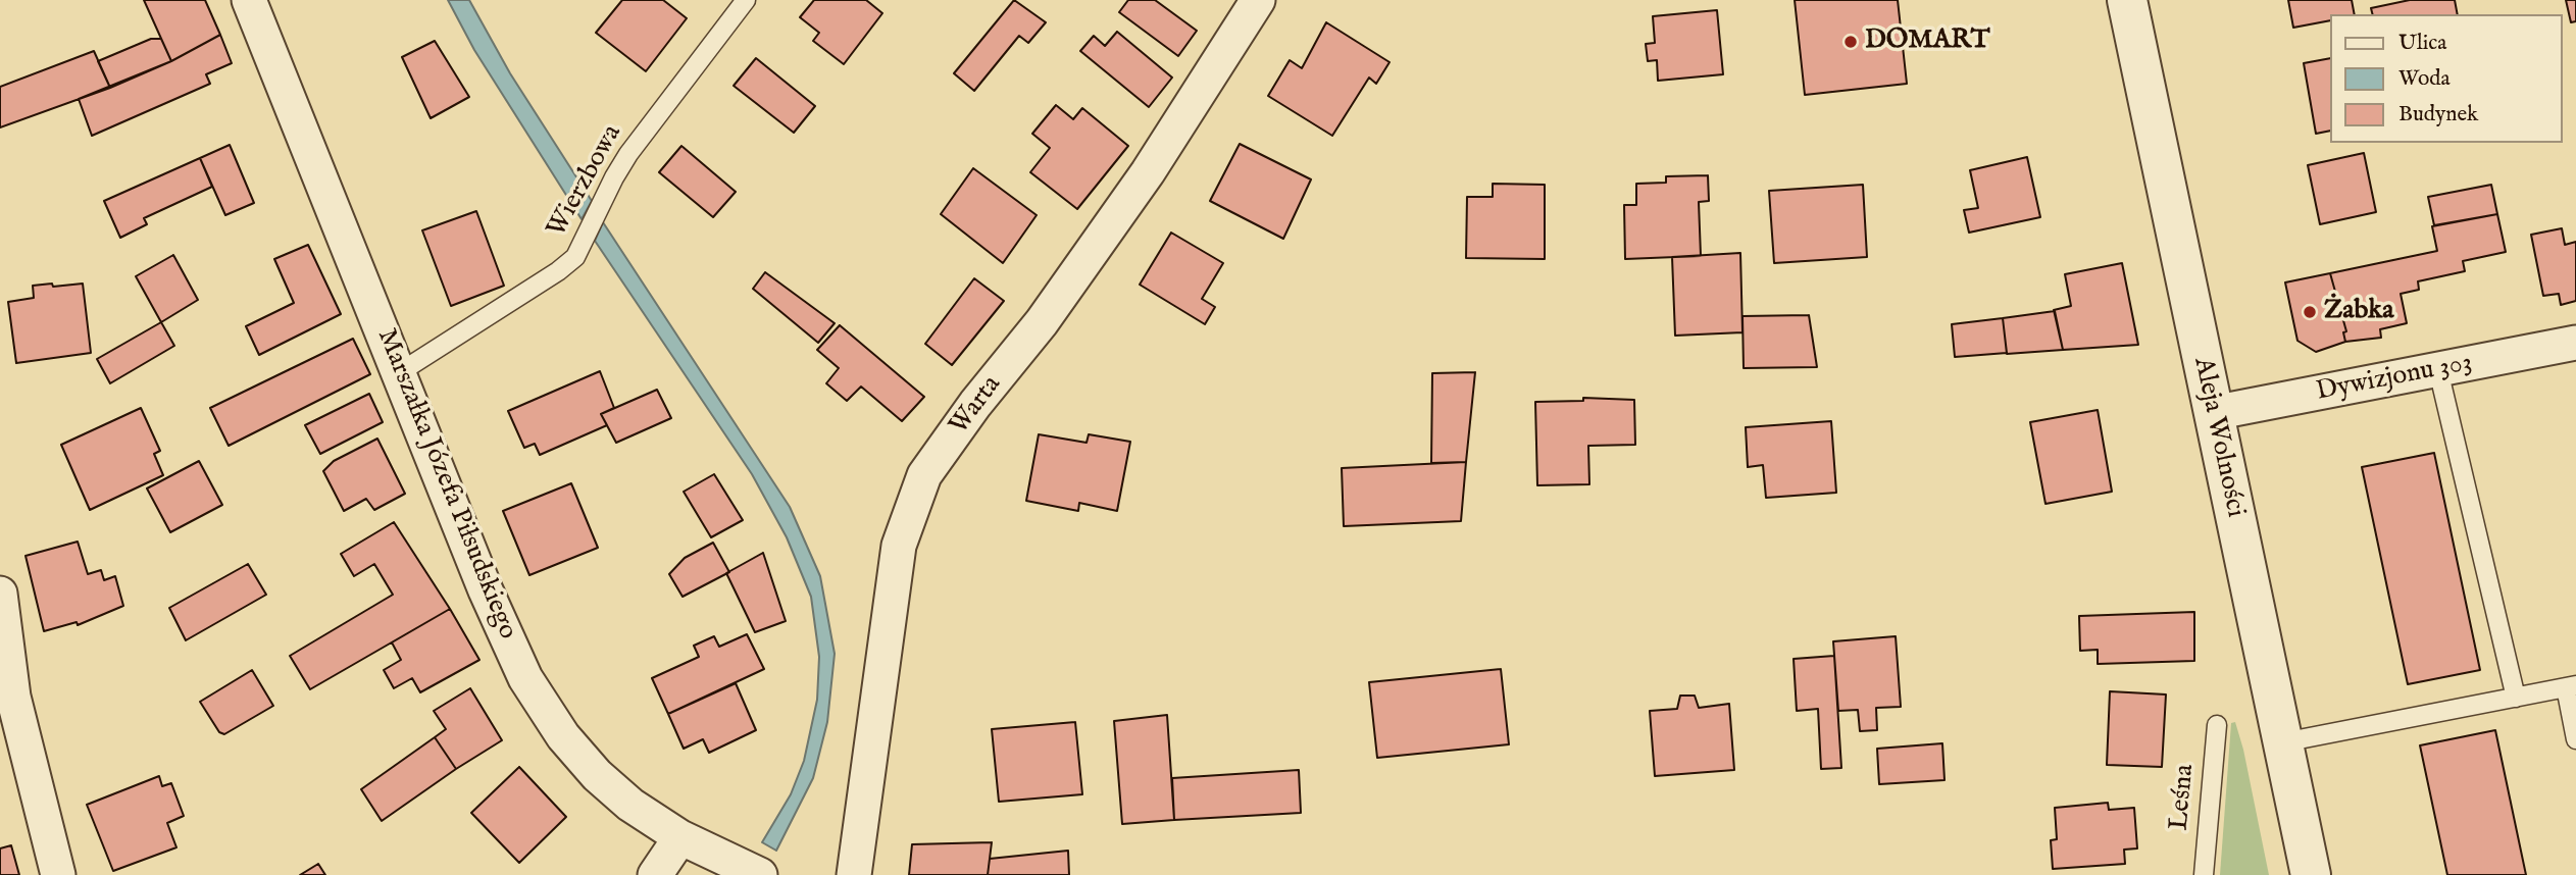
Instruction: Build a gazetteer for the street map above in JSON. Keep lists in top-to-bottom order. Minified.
{"streets":{"street":["Dywizjonu 303","Warta","Aleja Wolności","Marszałka Józefa Piłsudskiego"],"lane":["Wierzbowa","Leśna"]},"crossings":[["Wierzbowa","Marszałka Józefa Piłsudskiego"],["Dywizjonu 303","Aleja Wolności"]],"places":["DOMART","Żabka"],"legend":["Ulica","Woda","Budynek"]}
